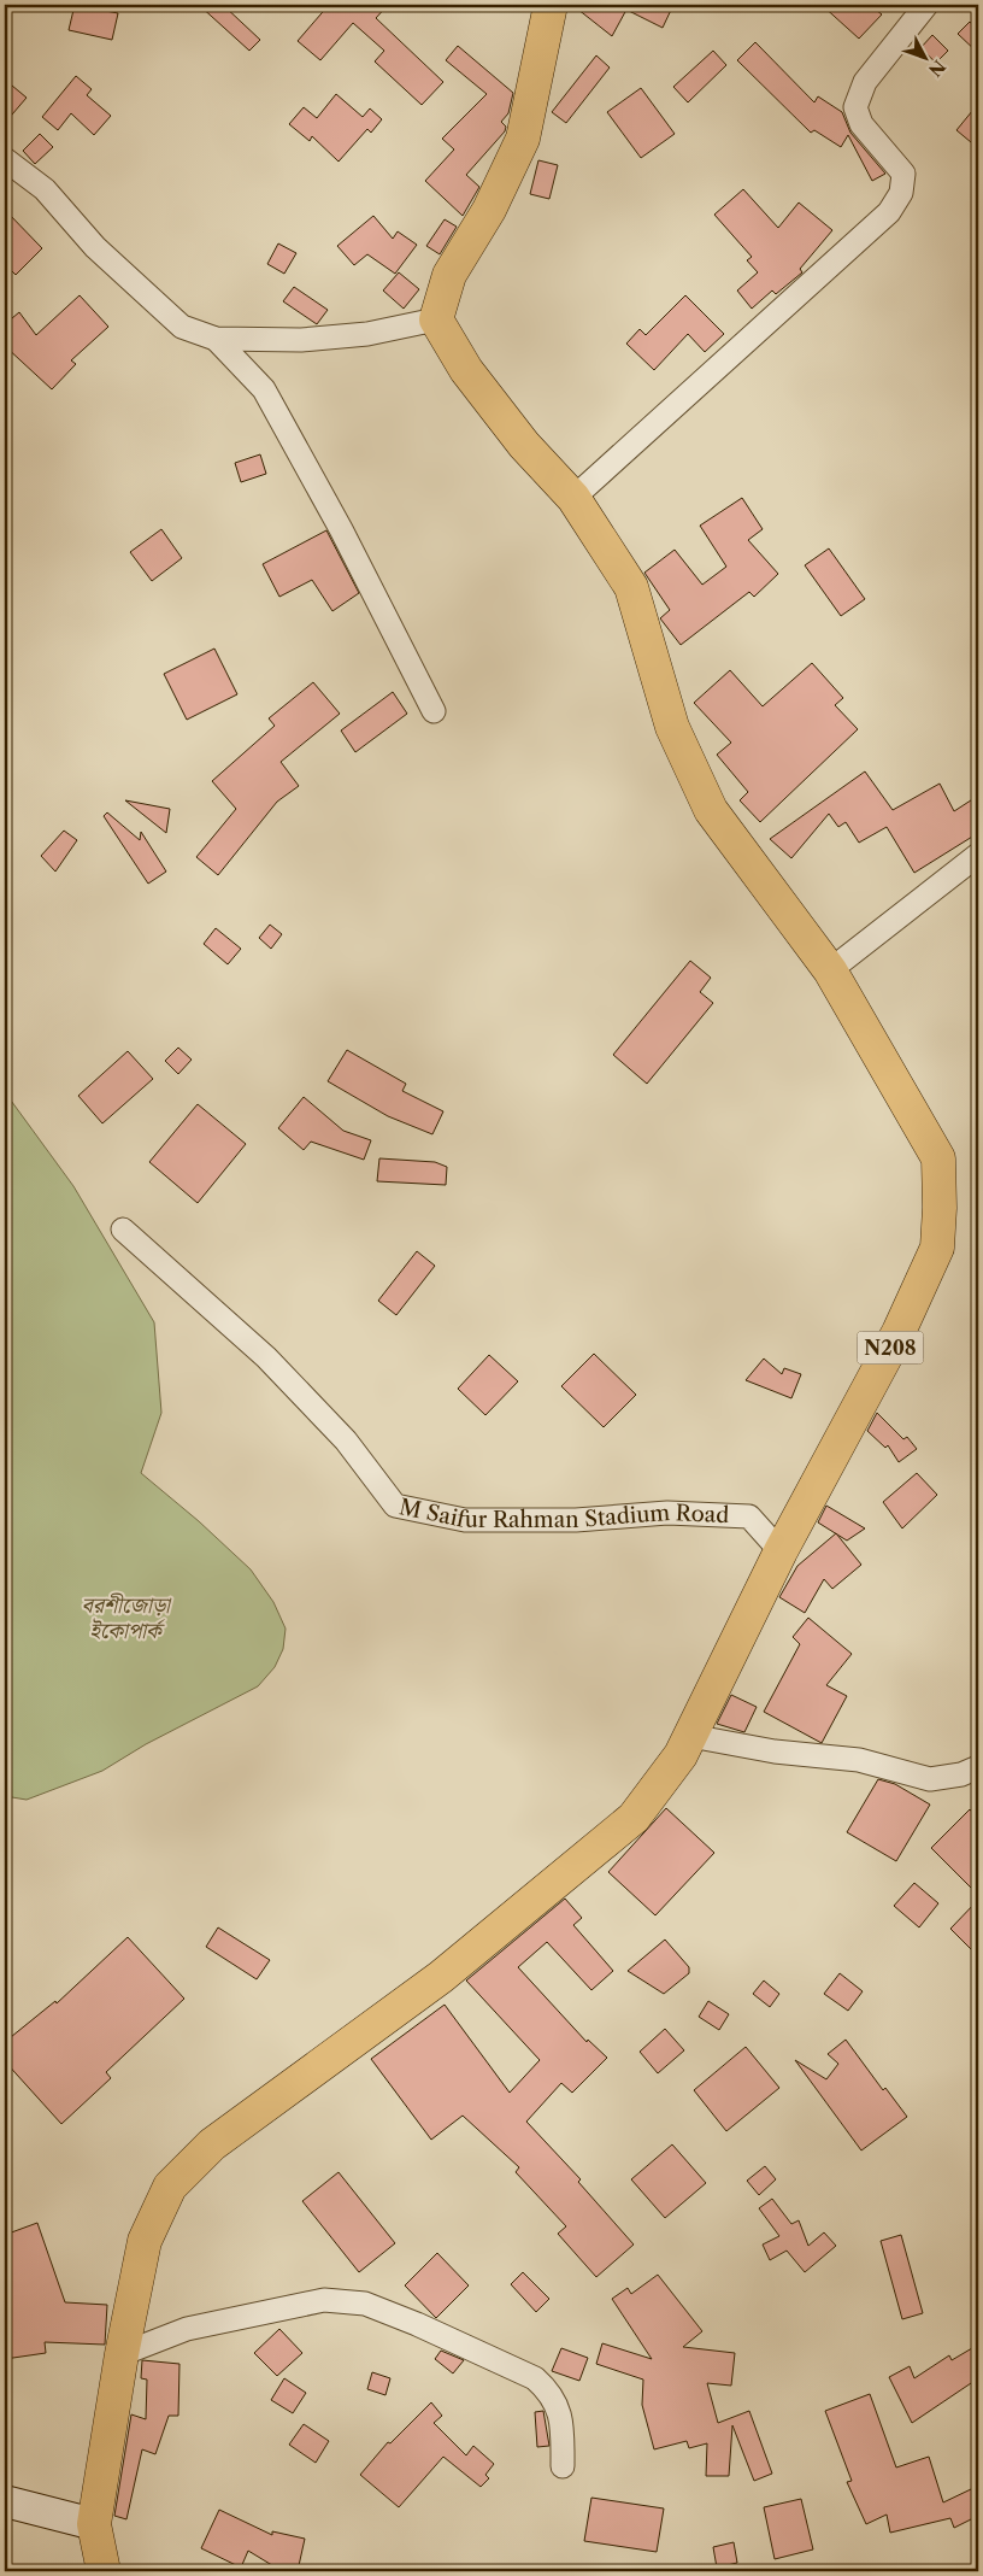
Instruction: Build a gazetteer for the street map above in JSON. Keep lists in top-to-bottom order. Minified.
{"streets":{"highway":["N208"],"street":["M Saifur Rahman Stadium Road"]},"crossings":[["N208","M Saifur Rahman Stadium Road"]],"parks":["বরশীজোড়া ইকোপার্ক"],"north":"bottom right"}
